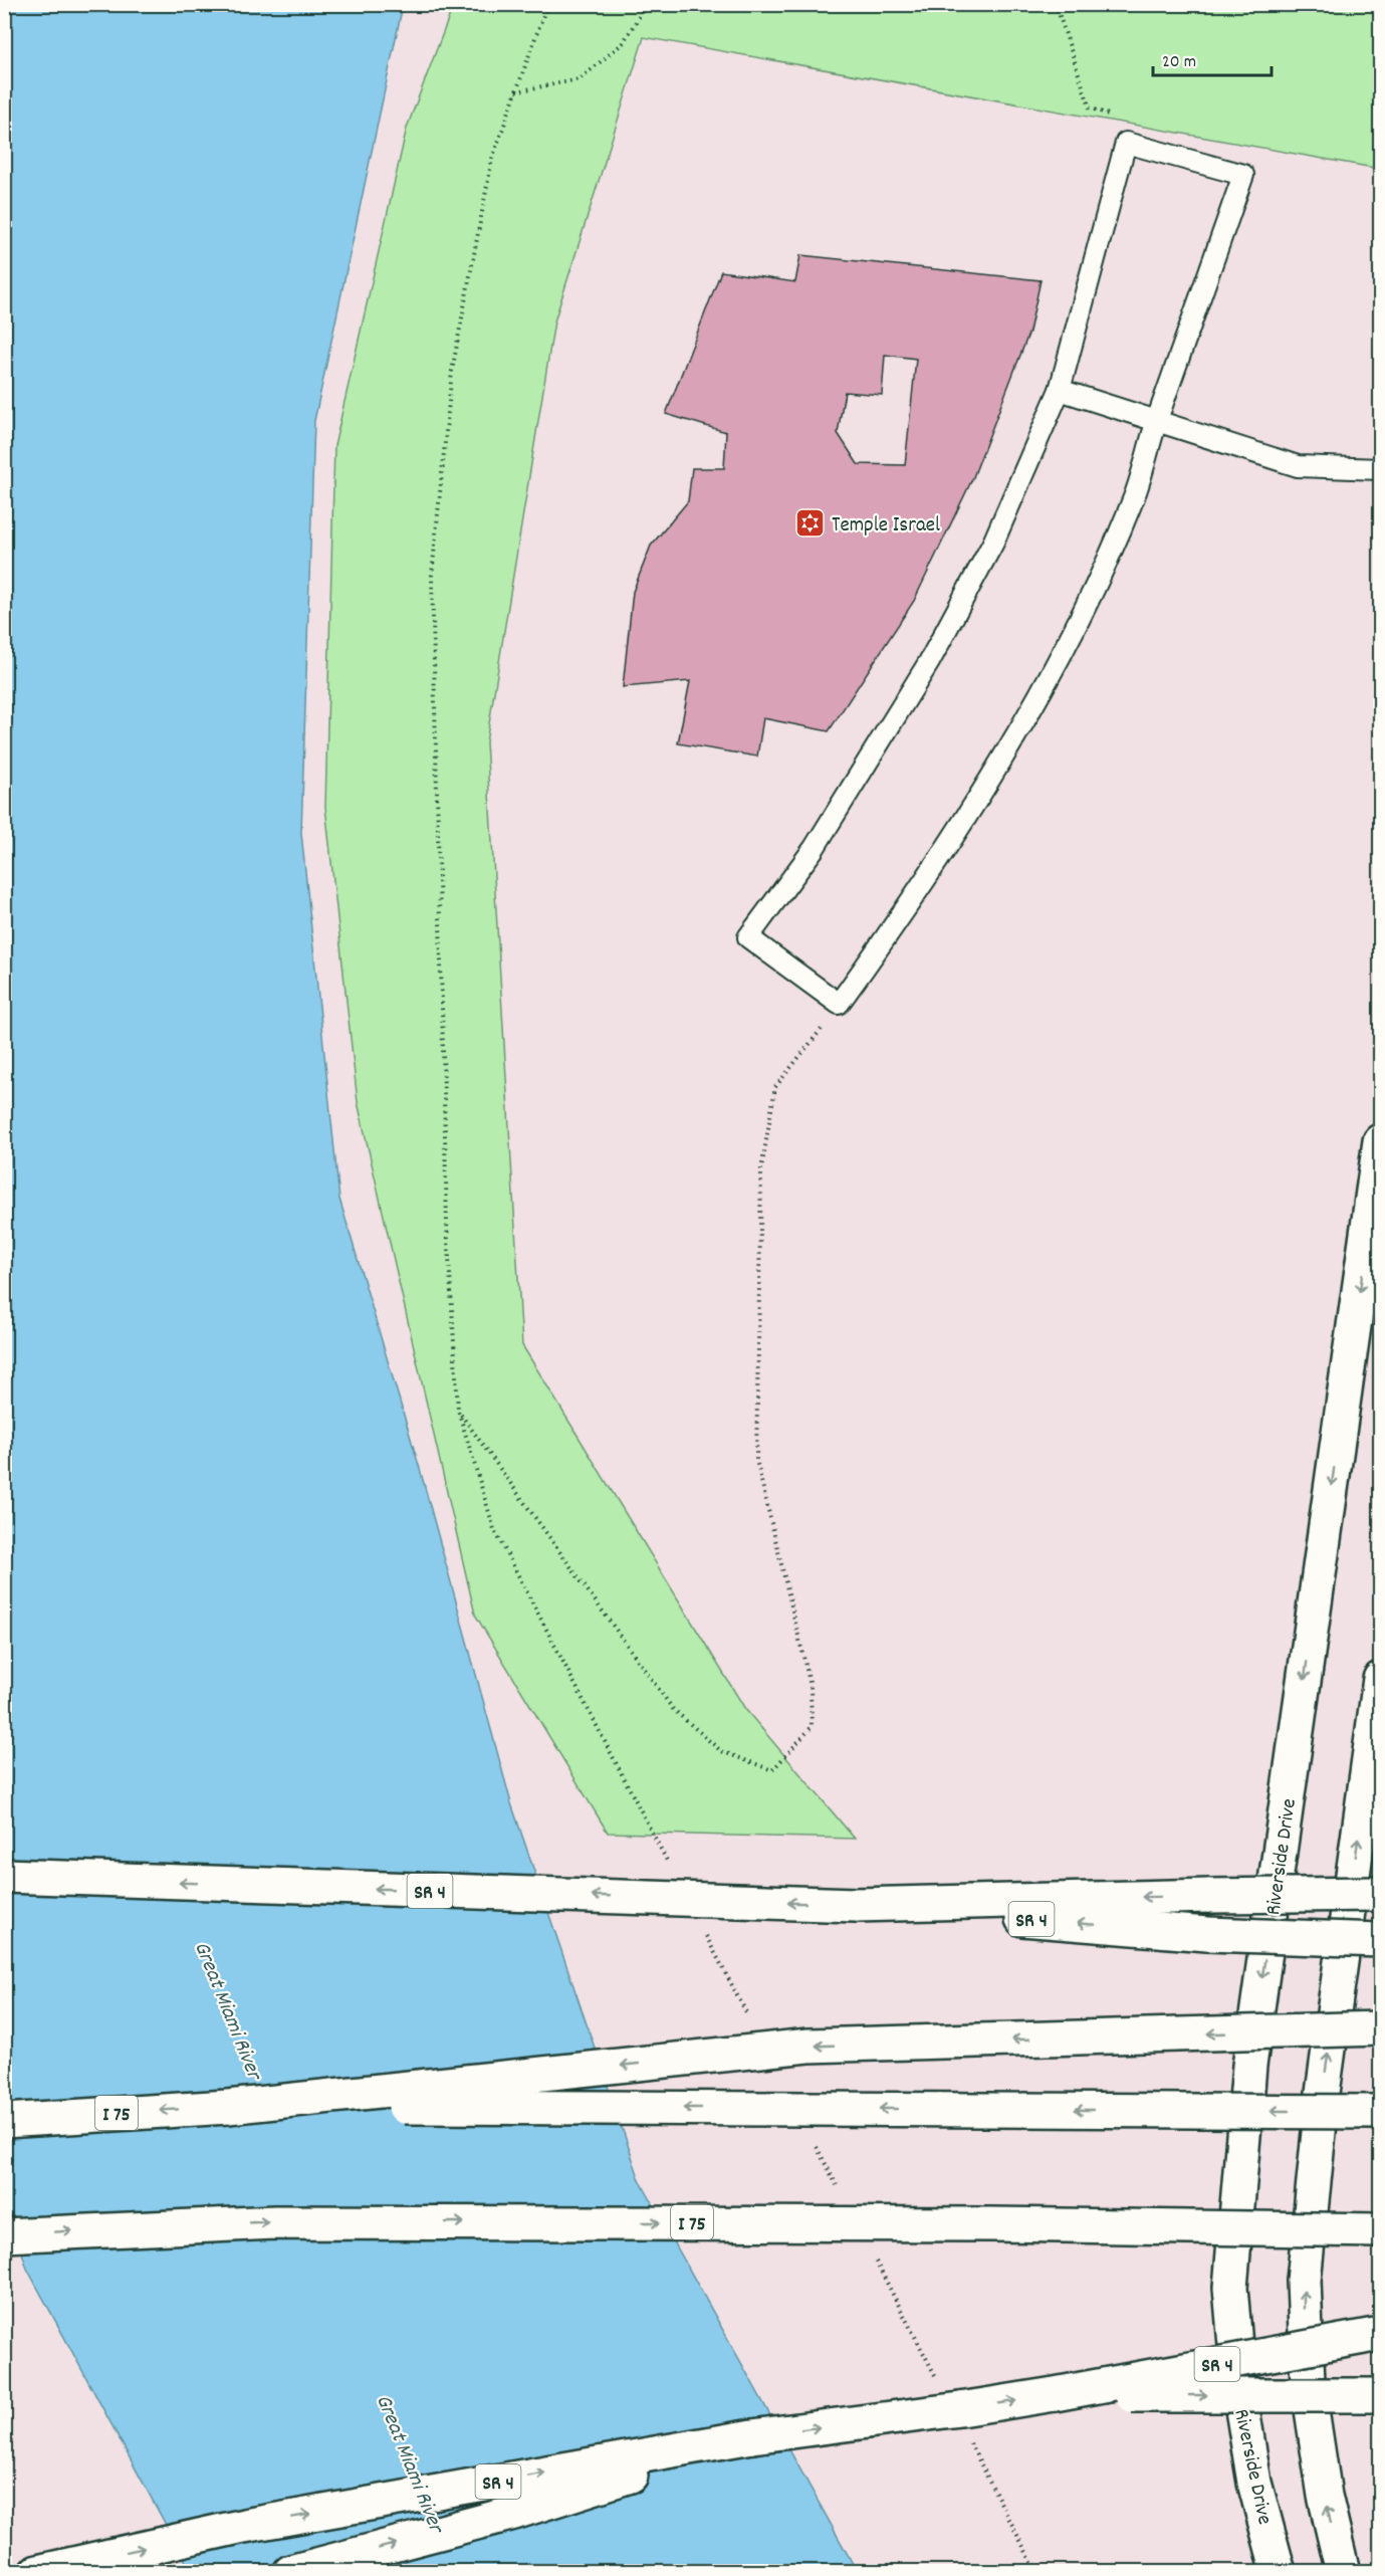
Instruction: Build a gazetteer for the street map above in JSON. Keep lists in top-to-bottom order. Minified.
{"streets":{"main road":["Riverside Drive","SR 4","I 75"]},"water":["Great Miami River"],"places":{"synagogue":["Temple Israel"]},"scale_bar":"20 m"}
